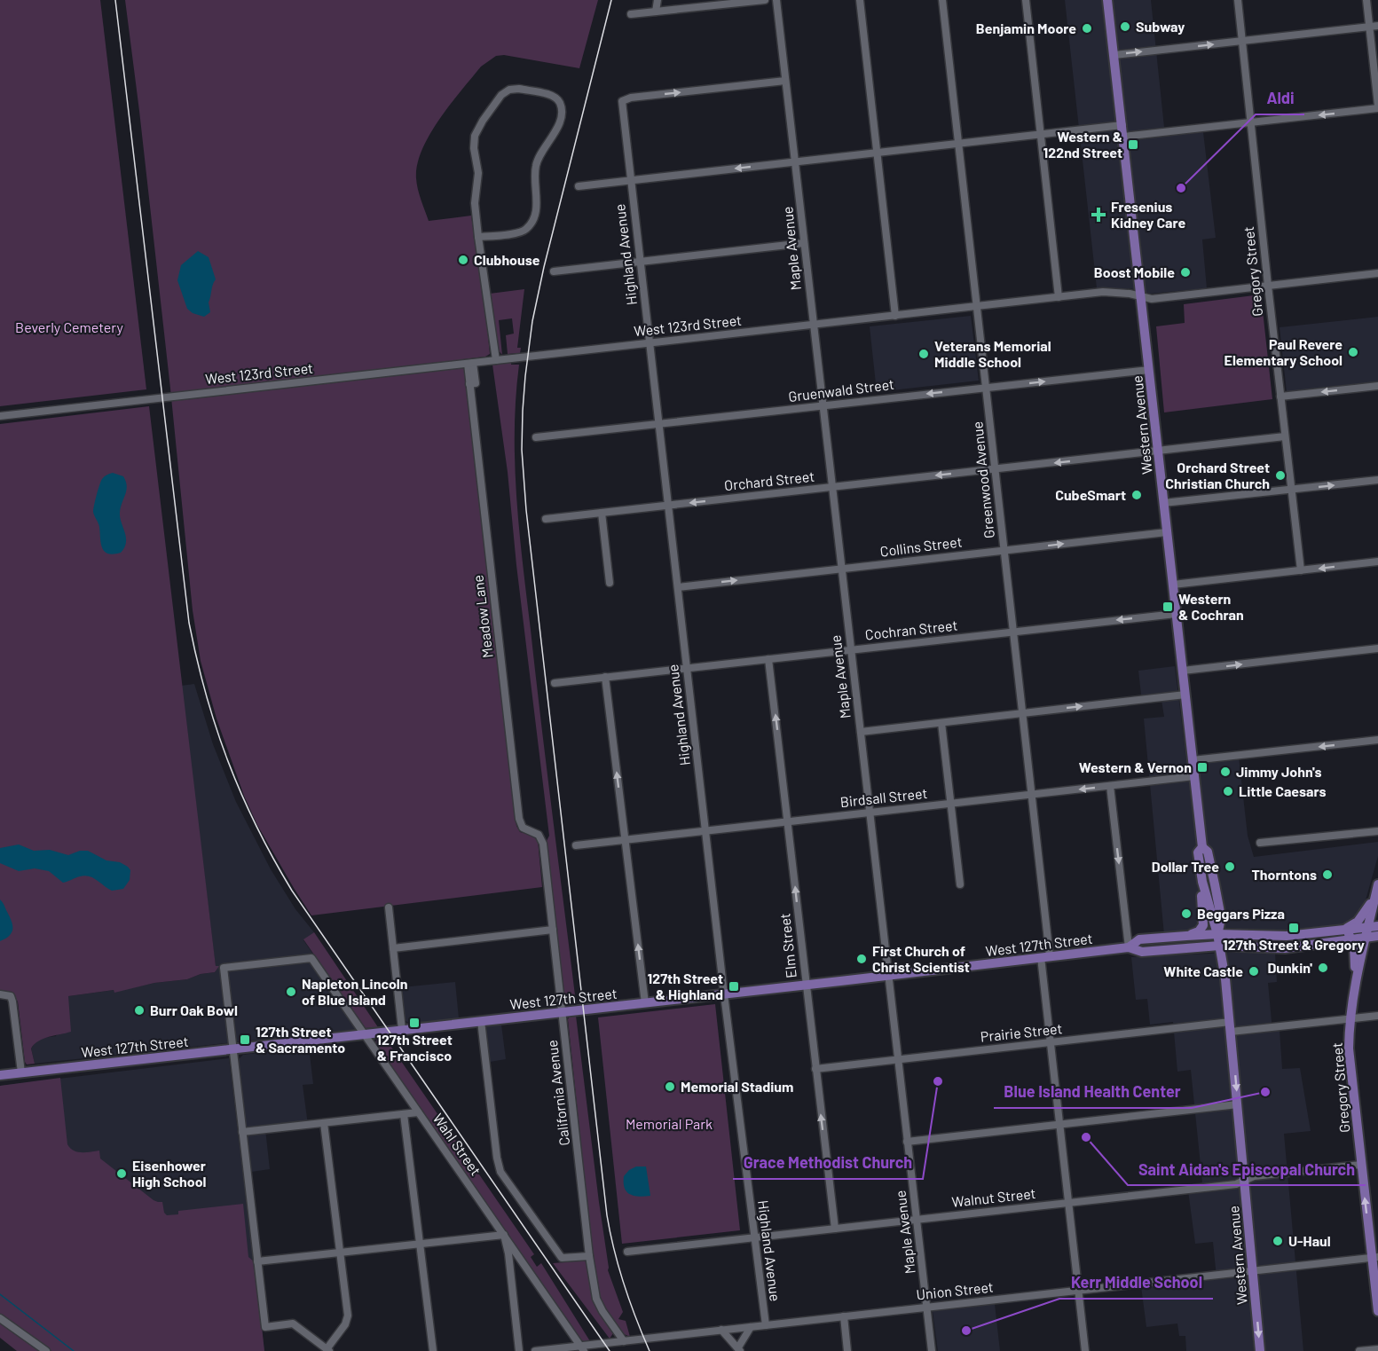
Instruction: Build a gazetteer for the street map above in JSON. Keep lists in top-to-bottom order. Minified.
{"streets":{"main road":["Gregory Street","Western Avenue","West 127th Street"],"street":["Maple Avenue","Highland Avenue","West 123rd Street","Gruenwald Street","Greenwood Avenue","Orchard Street","Collins Street","Meadow Lane","Cochran Street","Birdsall Street","Elm Street","Prairie Street","California Avenue","Wahl Street","Walnut Street","Union Street"]},"crossings":[["Maple Avenue","Highland Avenue"],["Maple Avenue","West 123rd Street"],["Maple Avenue","Gruenwald Street"],["Maple Avenue","Orchard Street"],["Maple Avenue","Collins Street"],["Maple Avenue","Cochran Street"],["Maple Avenue","Birdsall Street"],["Maple Avenue","West 127th Street"],["Maple Avenue","Prairie Street"],["Maple Avenue","Walnut Street"],["Maple Avenue","Union Street"],["Highland Avenue","West 123rd Street"],["Highland Avenue","Gruenwald Street"],["Highland Avenue","Orchard Street"],["Highland Avenue","Collins Street"],["Highland Avenue","Cochran Street"],["Highland Avenue","Birdsall Street"],["Highland Avenue","West 127th Street"],["Highland Avenue","Walnut Street"],["Highland Avenue","Union Street"],["Gregory Street","West 123rd Street"],["Gregory Street","Orchard Street"],["Gregory Street","West 127th Street"],["Gregory Street","Prairie Street"],["Gregory Street","Walnut Street"],["Gregory Street","Union Street"],["West 123rd Street","Western Avenue"],["West 123rd Street","Greenwood Avenue"],["West 123rd Street","Meadow Lane"],["Gruenwald Street","Western Avenue"],["Gruenwald Street","Greenwood Avenue"],["Western Avenue","Orchard Street"],["Western Avenue","Collins Street"],["Western Avenue","Cochran Street"],["Western Avenue","Birdsall Street"],["Western Avenue","West 127th Street"],["Western Avenue","Prairie Street"],["Western Avenue","Walnut Street"],["Western Avenue","Union Street"],["Greenwood Avenue","Orchard Street"],["Greenwood Avenue","Collins Street"],["Greenwood Avenue","Cochran Street"],["Greenwood Avenue","Birdsall Street"],["Greenwood Avenue","West 127th Street"],["Greenwood Avenue","Prairie Street"],["Greenwood Avenue","Walnut Street"],["Greenwood Avenue","Union Street"],["Meadow Lane","California Avenue"],["Cochran Street","Elm Street"],["Birdsall Street","Elm Street"],["West 127th Street","Elm Street"],["West 127th Street","California Avenue"],["West 127th Street","Wahl Street"],["Elm Street","Prairie Street"],["Elm Street","Walnut Street"],["California Avenue","Union Street"],["Wahl Street","Union Street"]],"one_way":["Orchard Street","Collins Street","Elm Street"],"parks":["Beverly Cemetery","Memorial Park"],"places":{"other":["Subway","Benjamin Moore","Aldi","Clubhouse","Boost Mobile","Paul Revere Elementary School","Veterans Memorial Middle School","Orchard Street Christian Church","CubeSmart","Jimmy John's","Little Caesars","Dollar Tree","Thorntons","Beggars Pizza","First Church of Christ Scientist","Dunkin'","White Castle","Napleton Lincoln of Blue Island","Burr Oak Bowl","Grace Methodist Church","Memorial Stadium","Blue Island Health Center","Saint Aidan's Episcopal Church","Eisenhower High School","U-Haul","Kerr Middle School"],"transit":["Western & 122nd Street","Western & Cochran","Western & Vernon","127th Street & Gregory","127th Street & Highland","127th Street & Francisco","127th Street & Sacramento"],"health":["Fresenius Kidney Care"]}}
